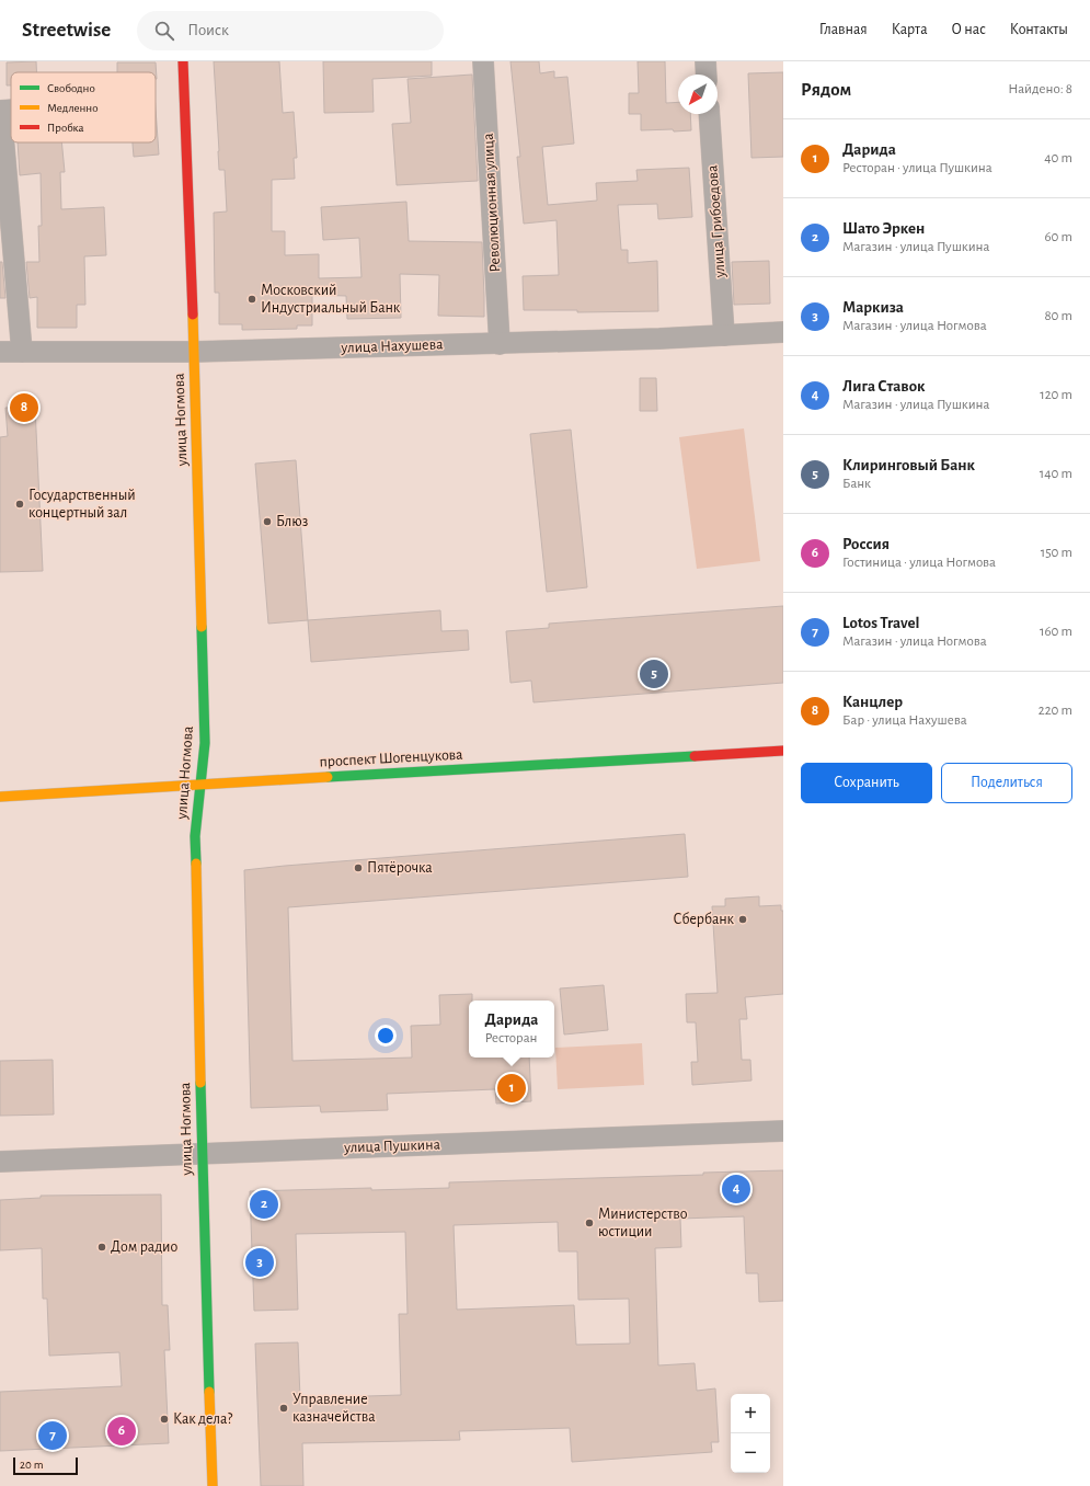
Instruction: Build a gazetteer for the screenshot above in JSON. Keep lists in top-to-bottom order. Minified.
{"streets":{"street":["Революционная улица","улица Грибоедова","улица Нахушева","улица Ногмова","проспект Шогенцукова","улица Пушкина"]},"crossings":[["Революционная улица","улица Нахушева"],["улица Грибоедова","улица Нахушева"],["улица Нахушева","улица Ногмова"],["улица Ногмова","проспект Шогенцукова"],["улица Ногмова","улица Пушкина"]],"places":["Московский Индустриальный Банк","Государственный концертный зал","Блюз","Пятёрочка","Сбербанк","Министерство юстиции","Дом радио","Управление казначейства","Как дела?"],"legend":["Свободно","Медленно","Пробка"],"scale_bar":"20 m","north":"bottom left","page":{"header":"Streetwise","search":"Поиск","nav":["Главная","Карта","О нас","Контакты"],"heading":["Рядом","Найдено: 8"],"list":[{"mark":"1","name":"Дарида","note":"Ресторан · улица Пушкина","value":"40 m"},{"mark":"2","name":"Шато Эркен","note":"Магазин · улица Пушкина","value":"60 m"},{"mark":"3","name":"Маркиза","note":"Магазин · улица Ногмова","value":"80 m"},{"mark":"4","name":"Лига Ставок","note":"Магазин · улица Пушкина","value":"120 m"},{"mark":"5","name":"Клиринговый Банк","note":"Банк","value":"140 m"},{"mark":"6","name":"Россия","note":"Гостиница · улица Ногмова","value":"150 m"},{"mark":"7","name":"Lotos Travel","note":"Магазин · улица Ногмова","value":"160 m"},{"mark":"8","name":"Канцлер","note":"Бар · улица Нахушева","value":"220 m"}],"pins":["8","5","1","4","2","3","6","7"],"buttons":["Сохранить","Поделиться"],"popup":["Дарида","Ресторан"],"map_buttons":["+","−"],"scale":"20 m"}}
